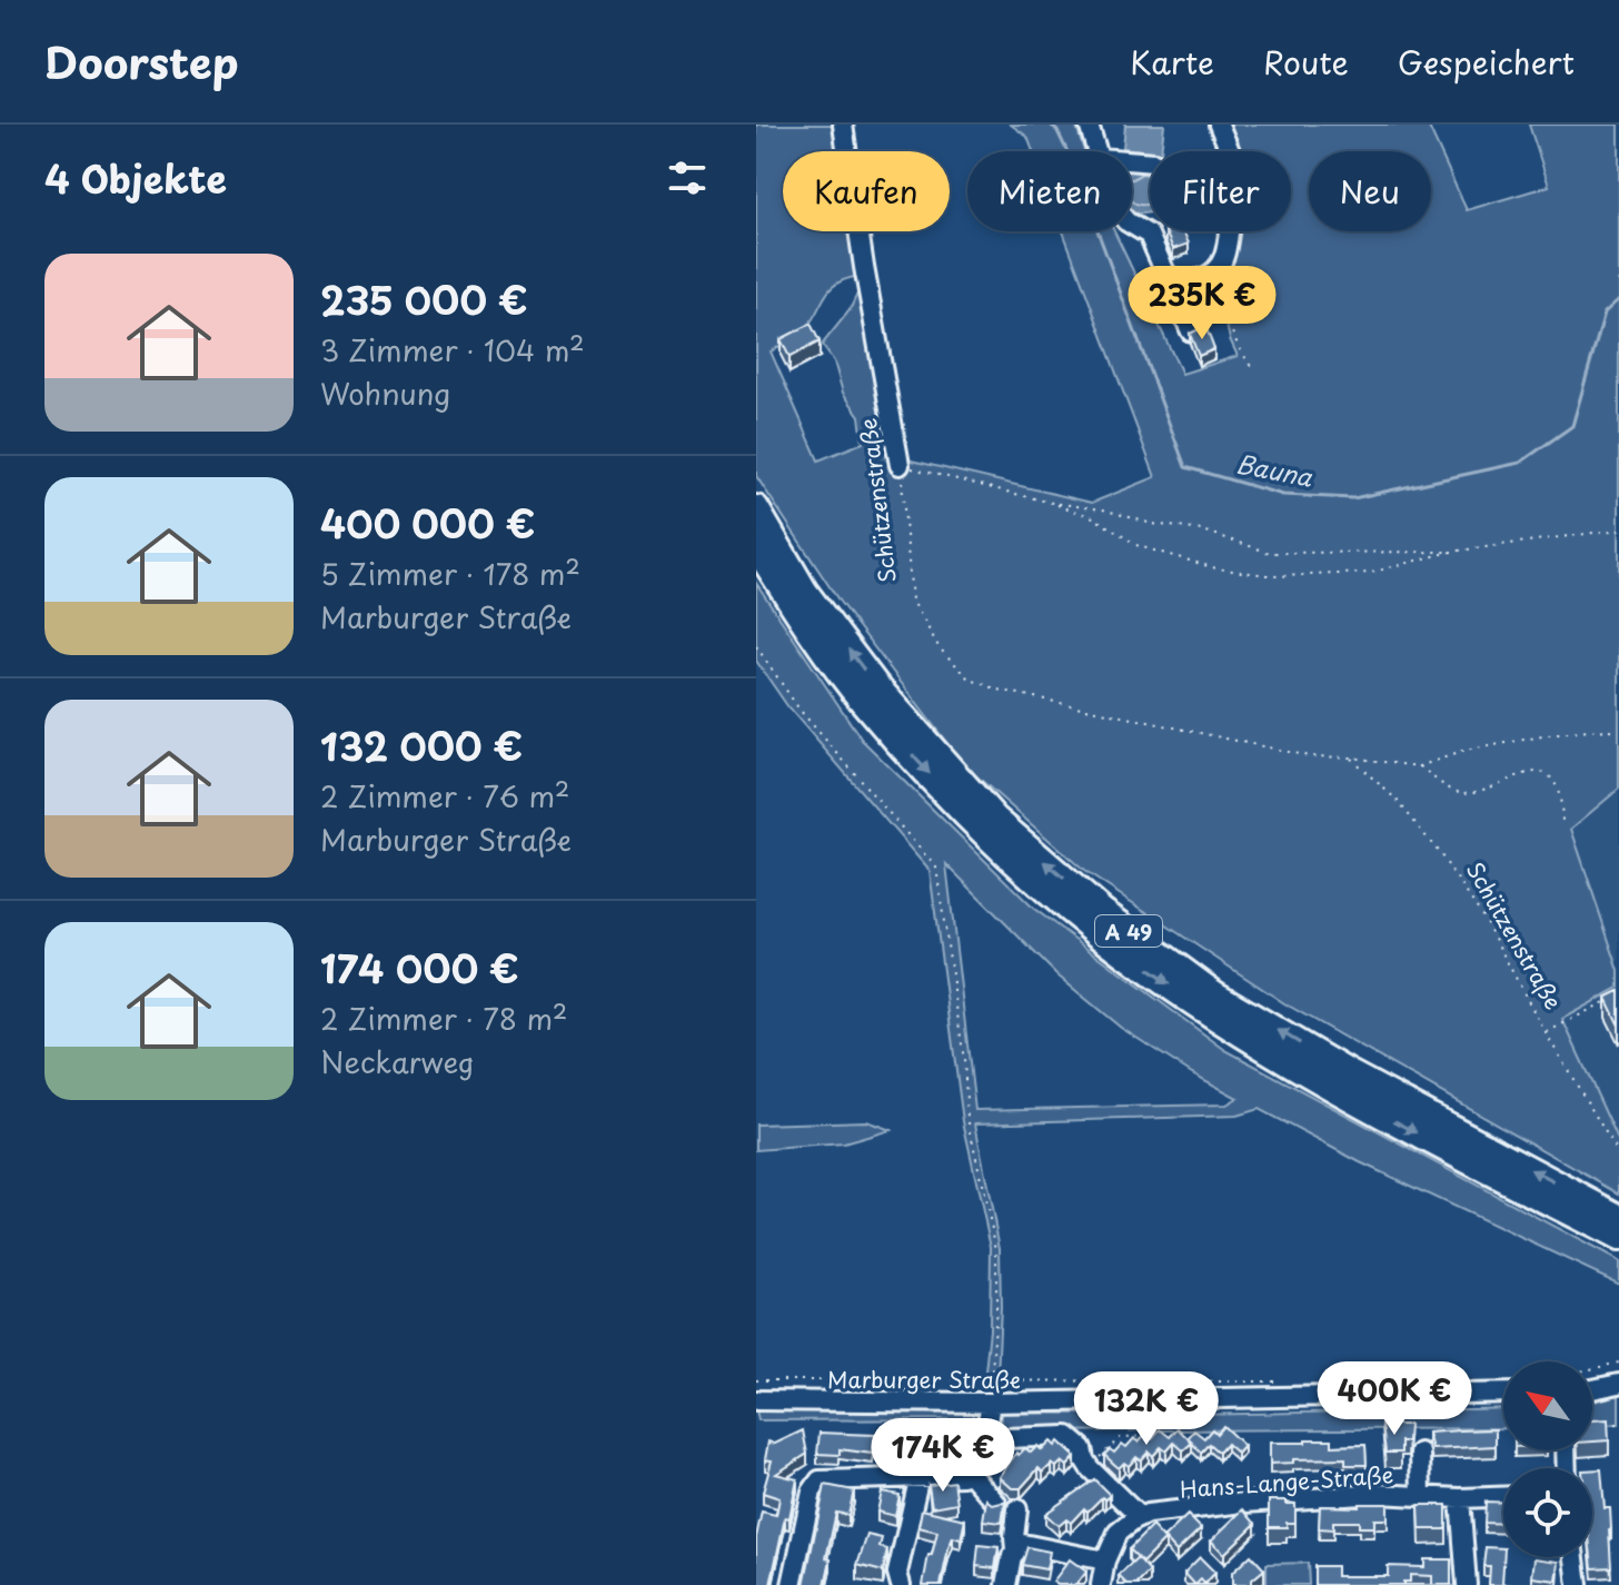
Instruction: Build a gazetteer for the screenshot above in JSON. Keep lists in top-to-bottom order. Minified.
{"streets":{"highway":["A 49"],"street":["Schützenstraße","Marburger Straße","Hans-Lange-Straße"]},"water":["Bauna"],"north":"top left","page":{"header":"Doorstep","nav":["Karte","Route","Gespeichert"],"heading":"4 Objekte","chip":["Kaufen","Mieten","Filter","Neu"],"list":[{"name":"235 000 €","note":"3 Zimmer · 104 m² · Wohnung"},{"name":"400 000 €","note":"5 Zimmer · 178 m² · Marburger Straße"},{"name":"132 000 €","note":"2 Zimmer · 76 m² · Marburger Straße"},{"name":"174 000 €","note":"2 Zimmer · 78 m² · Neckarweg"}],"price":["235K €","400K €","132K €","174K €"]}}
